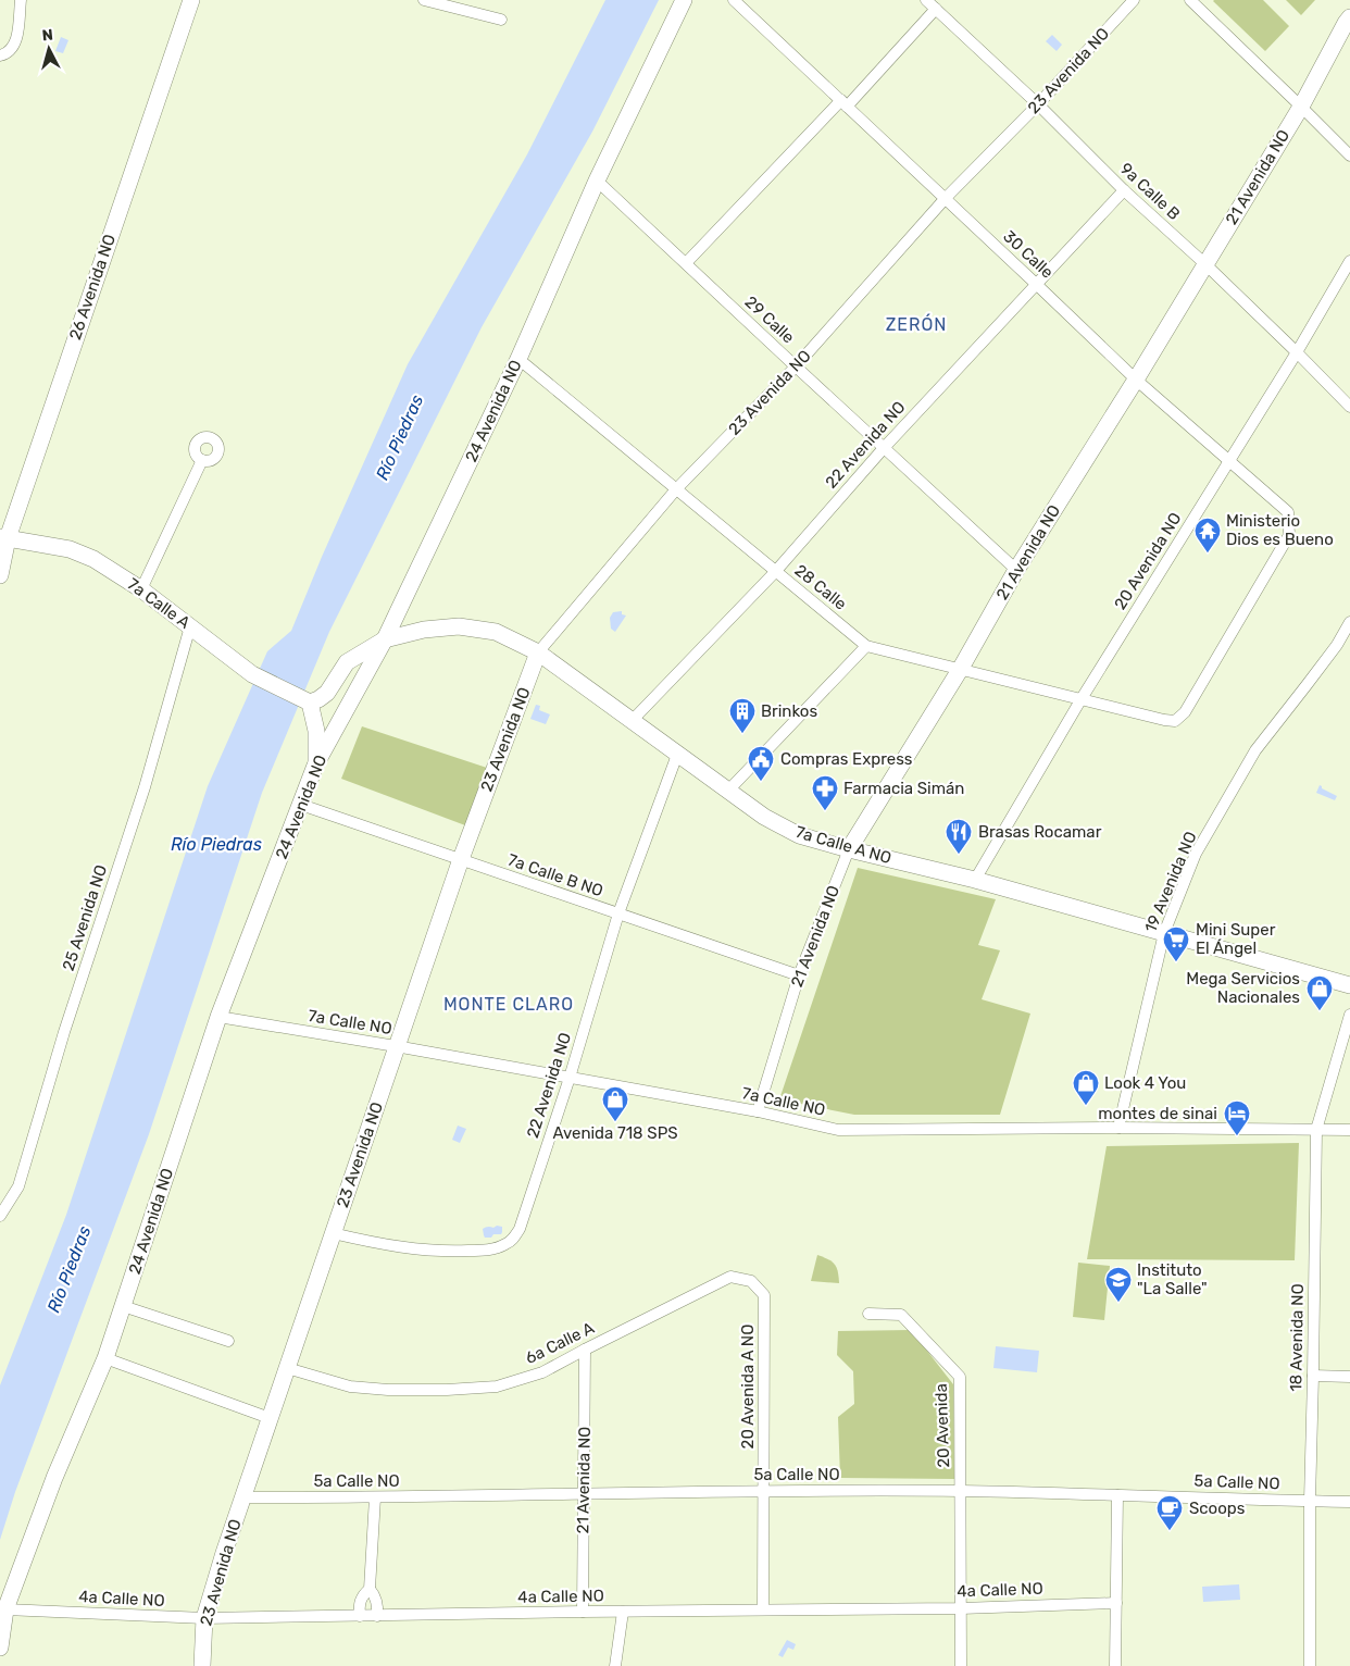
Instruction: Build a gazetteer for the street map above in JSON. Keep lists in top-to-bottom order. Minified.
{"streets":{"street":["23 Avenida NO","21 Avenida NO","9a Calle B","30 Calle","26 Avenida NO","29 Calle","24 Avenida NO","22 Avenida NO","20 Avenida NO","28 Calle","7a Calle A","7a Calle A NO","7a Calle B NO","19 Avenida NO","25 Avenida NO","7a Calle NO","18 Avenida NO","6a Calle A","20 Avenida A NO","20 Avenida","5a Calle NO","4a Calle NO"]},"crossings":[["23 Avenida NO","9a Calle B"],["23 Avenida NO","30 Calle"],["23 Avenida NO","29 Calle"],["23 Avenida NO","22 Avenida NO"],["23 Avenida NO","28 Calle"],["23 Avenida NO","7a Calle A NO"],["23 Avenida NO","7a Calle B NO"],["23 Avenida NO","7a Calle NO"],["23 Avenida NO","6a Calle A"],["23 Avenida NO","5a Calle NO"],["23 Avenida NO","4a Calle NO"],["21 Avenida NO","9a Calle B"],["21 Avenida NO","30 Calle"],["21 Avenida NO","29 Calle"],["21 Avenida NO","28 Calle"],["21 Avenida NO","7a Calle A NO"],["21 Avenida NO","7a Calle B NO"],["21 Avenida NO","7a Calle NO"],["21 Avenida NO","6a Calle A"],["21 Avenida NO","5a Calle NO"],["21 Avenida NO","4a Calle NO"],["9a Calle B","22 Avenida NO"],["9a Calle B","20 Avenida NO"],["30 Calle","22 Avenida NO"],["30 Calle","20 Avenida NO"],["30 Calle","28 Calle"],["26 Avenida NO","7a Calle A"],["29 Calle","24 Avenida NO"],["29 Calle","22 Avenida NO"],["24 Avenida NO","28 Calle"],["24 Avenida NO","7a Calle A NO"],["24 Avenida NO","7a Calle B NO"],["24 Avenida NO","7a Calle NO"],["24 Avenida NO","4a Calle NO"],["22 Avenida NO","28 Calle"],["22 Avenida NO","7a Calle A NO"],["22 Avenida NO","7a Calle B NO"],["22 Avenida NO","7a Calle NO"],["20 Avenida NO","28 Calle"],["20 Avenida NO","7a Calle A NO"],["7a Calle A","7a Calle A NO"],["7a Calle A","25 Avenida NO"],["7a Calle A NO","19 Avenida NO"],["19 Avenida NO","7a Calle NO"],["7a Calle NO","18 Avenida NO"],["18 Avenida NO","5a Calle NO"],["6a Calle A","20 Avenida A NO"],["20 Avenida A NO","5a Calle NO"],["20 Avenida A NO","4a Calle NO"],["20 Avenida","5a Calle NO"]],"districts":["ZERÓN","MONTE CLARO"],"water":["Río Piedras"],"places":{"temple":["Ministerio Dios es Bueno"],"building":["Brinkos"],"public building":["Compras Express"],"pharmacy":["Farmacia Simán"],"restaurant":["Brasas Rocamar"],"supermarket":["Mini Super El Ángel"],"shop":["Mega Servicios Nacionales","Look 4 You","Avenida 718 SPS"],"hotel":["montes de sinai"],"school or university":["Instituto \"La Salle\""],"cafe":["Scoops"]},"north":"top"}
